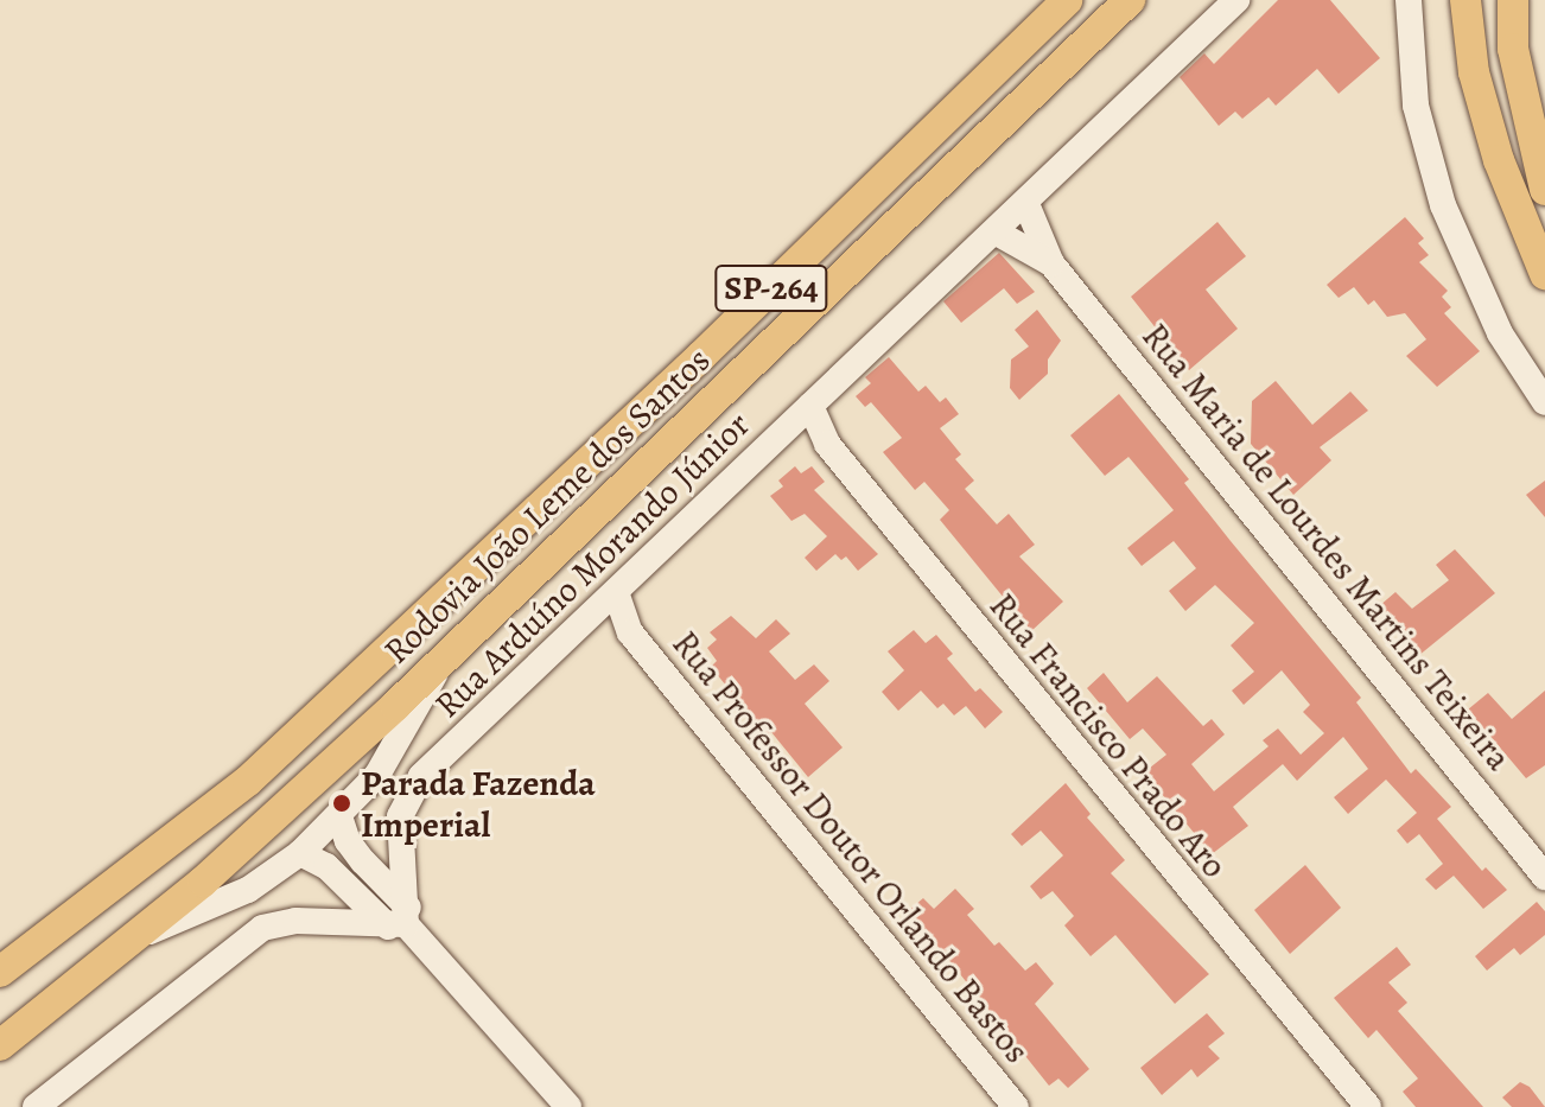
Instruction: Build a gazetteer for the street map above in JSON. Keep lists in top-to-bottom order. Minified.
{"streets":{"main road":["SP-264","Rodovia João Leme dos Santos"],"street":["Rua Maria de Lourdes Martins Teixeira","Rua Arduíno Morando Júnior","Rua Francisco Prado Aro","Rua Professor Doutor Orlando Bastos"]},"crossings":[["Rua Maria de Lourdes Martins Teixeira","Rua Arduíno Morando Júnior"],["Rua Arduíno Morando Júnior","Rua Francisco Prado Aro"],["Rua Arduíno Morando Júnior","Rua Professor Doutor Orlando Bastos"]],"places":["Parada Fazenda Imperial"]}
